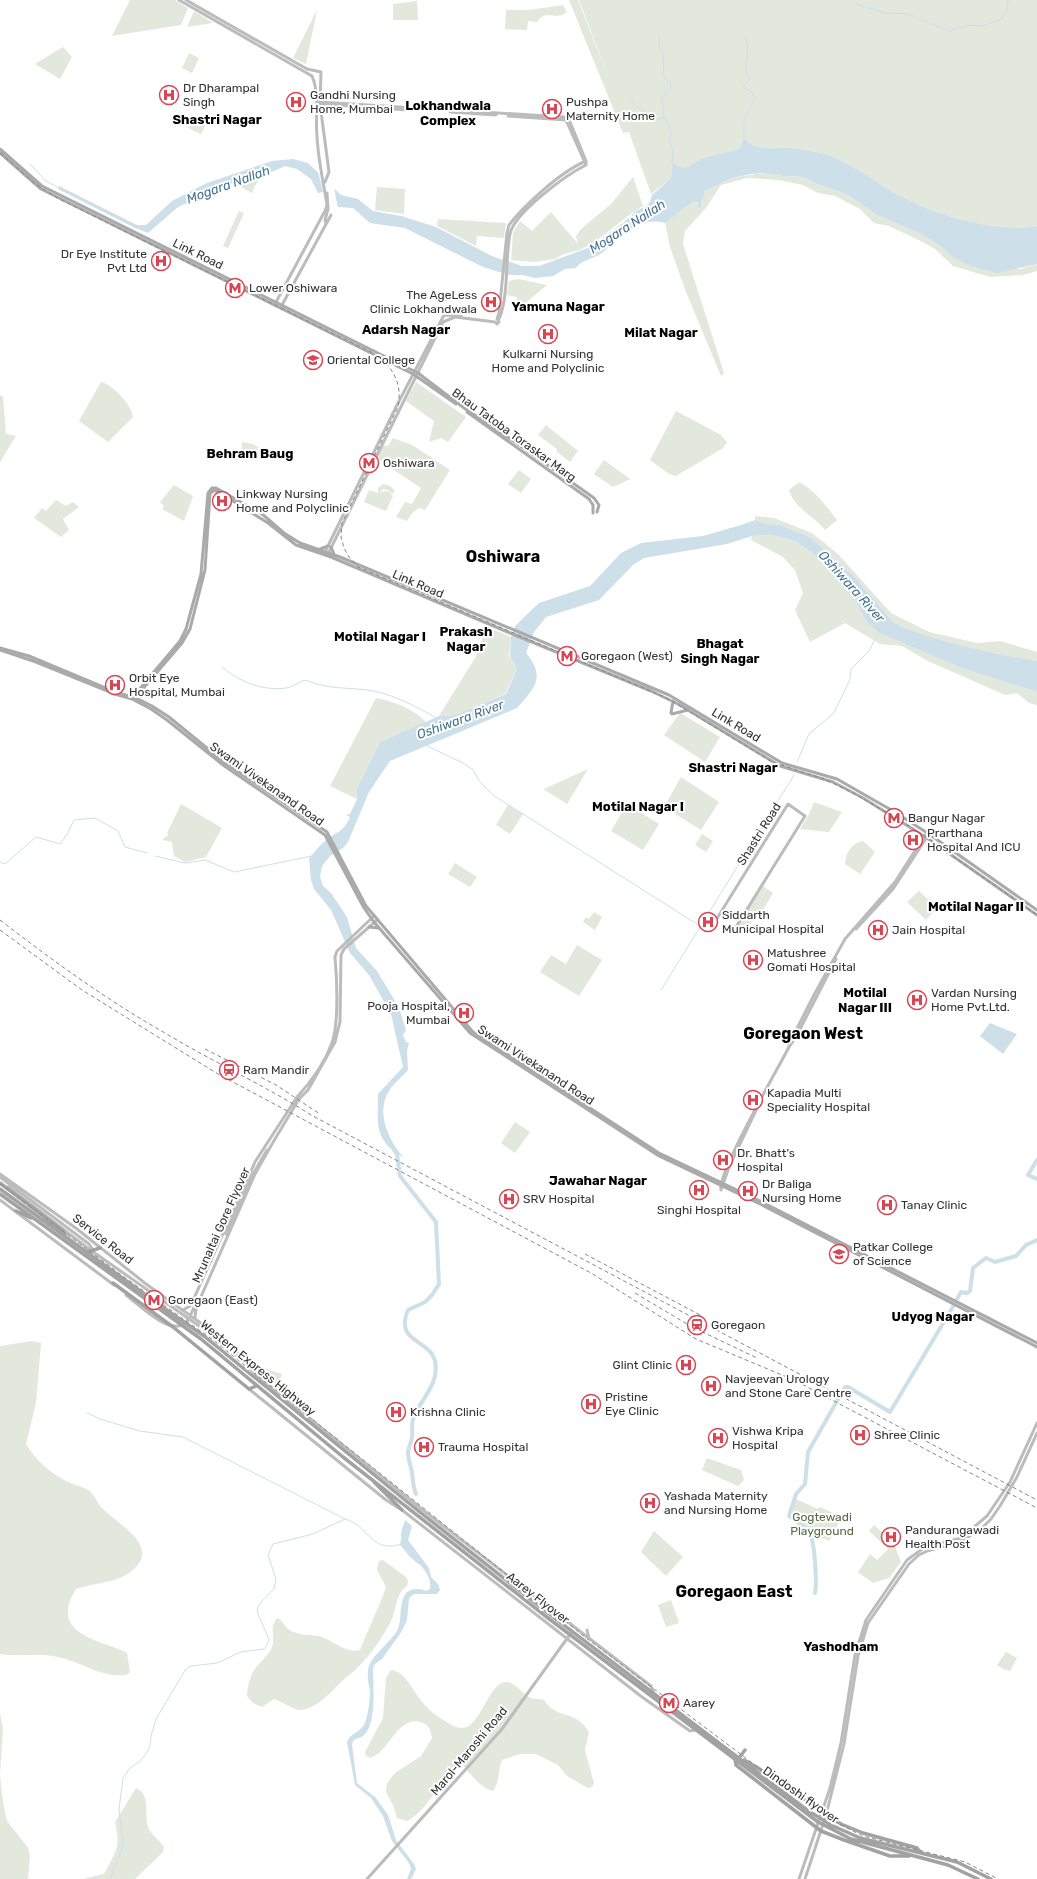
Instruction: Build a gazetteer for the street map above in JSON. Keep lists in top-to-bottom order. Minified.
{"streets":{"highway":["Western Express Highway","Aarey Flyover","Dindoshi flyover"],"main road":["Link Road","Bhau Tatoba Toraskar Marg","Swami Vivekanand Road","Shastri Road","Mrunaltai Gore Flyover","Service Road","Marol-Maroshi Road"]},"crossings":[["Link Road","Bhau Tatoba Toraskar Marg"],["Swami Vivekanand Road","Mrunaltai Gore Flyover"],["Western Express Highway","Aarey Flyover"]],"districts":["Lokhandwala Complex","Shastri Nagar","Yamuna Nagar","Adarsh Nagar","Milat Nagar","Behram Baug","Oshiwara","Prakash Nagar","Motilal Nagar I","Bhagat Singh Nagar","Shastri Nagar","Motilal Nagar I","Motilal Nagar II","Motilal Nagar III","Goregaon West","Jawahar Nagar","Udyog Nagar","Goregaon East","Yashodham"],"water":["Mogara Nallah","Oshiwara River"],"parks":["Gogtewadi Playground"],"places":{"hospital":["Dr Dharampal Singh","Gandhi Nursing Home, Mumbai","Pushpa Maternity Home","Dr Eye Institute Pvt Ltd","The AgeLess Clinic Lokhandwala","Kulkarni Nursing Home and Polyclinic","Linkway Nursing Home and Polyclinic","Orbit Eye Hospital, Mumbai","Prarthana Hospital And ICU","Siddarth Municipal Hospital","Jain Hospital","Matushree Gomati Hospital","Vardan Nursing Home Pvt.Ltd.","Pooja Hospital, Mumbai","Kapadia Multi Speciality Hospital","Dr. Bhatt's Hospital","Singhi Hospital","Dr Baliga Nursing Home","SRV Hospital","Tanay Clinic","Glint Clinic","Navjeevan Urology and Stone Care Centre","Pristine Eye Clinic","Krishna Clinic","Shree Clinic","Vishwa Kripa Hospital","Trauma Hospital","Yashada Maternity and Nursing Home","Pandurangawadi Health Post"],"metro station":["Lower Oshiwara","Oshiwara","Goregaon (West)","Bangur Nagar","Goregaon (East)","Aarey"],"school or university":["Oriental College","Patkar College of Science"],"station":["Ram Mandir","Goregaon"]}}
